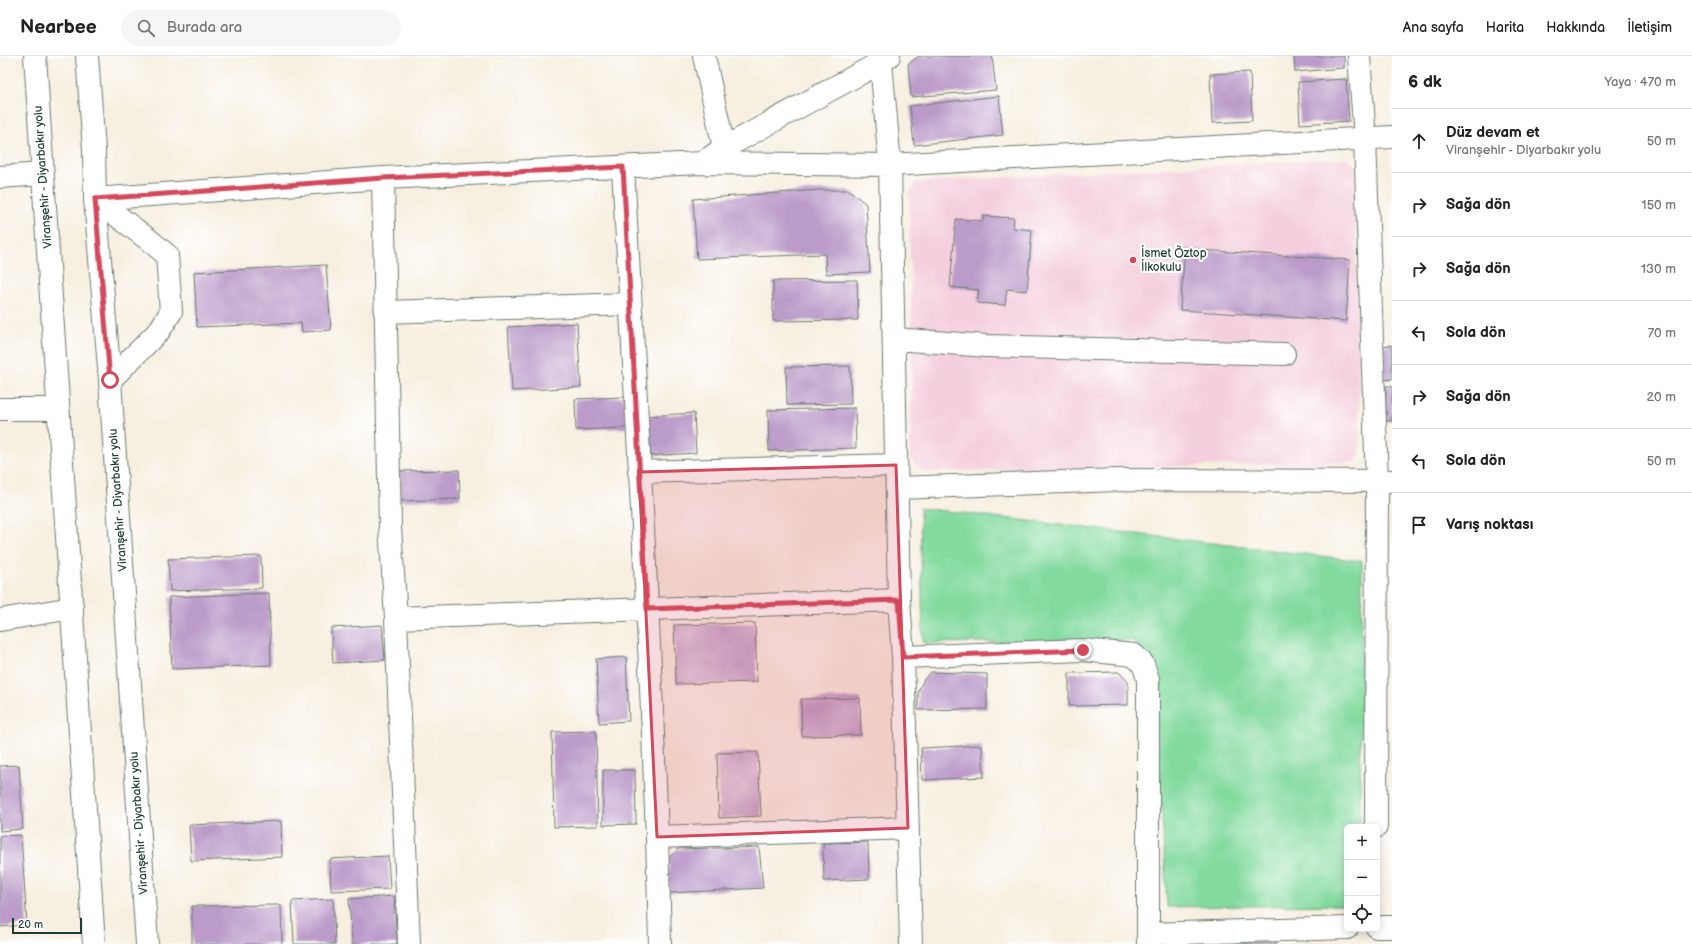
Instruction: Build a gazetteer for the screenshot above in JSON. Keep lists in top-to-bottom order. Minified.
{"streets":{"street":["Viranşehir - Diyarbakır yolu"]},"places":["İsmet Öztop İlkokulu"],"scale_bar":"20 m","page":{"header":"Nearbee","search":"Burada ara","nav":["Ana sayfa","Harita","Hakkında","İletişim"],"heading":["6 dk","Yaya · 470 m"],"list":[["Düz devam et","Viranşehir - Diyarbakır yolu","50 m"],["Sağa dön","150 m"],["Sağa dön","130 m"],["Sola dön","70 m"],["Sağa dön","20 m"],["Sola dön","50 m"],"Varış noktası"],"map_buttons":["+","−"],"scale":"20 m"}}
